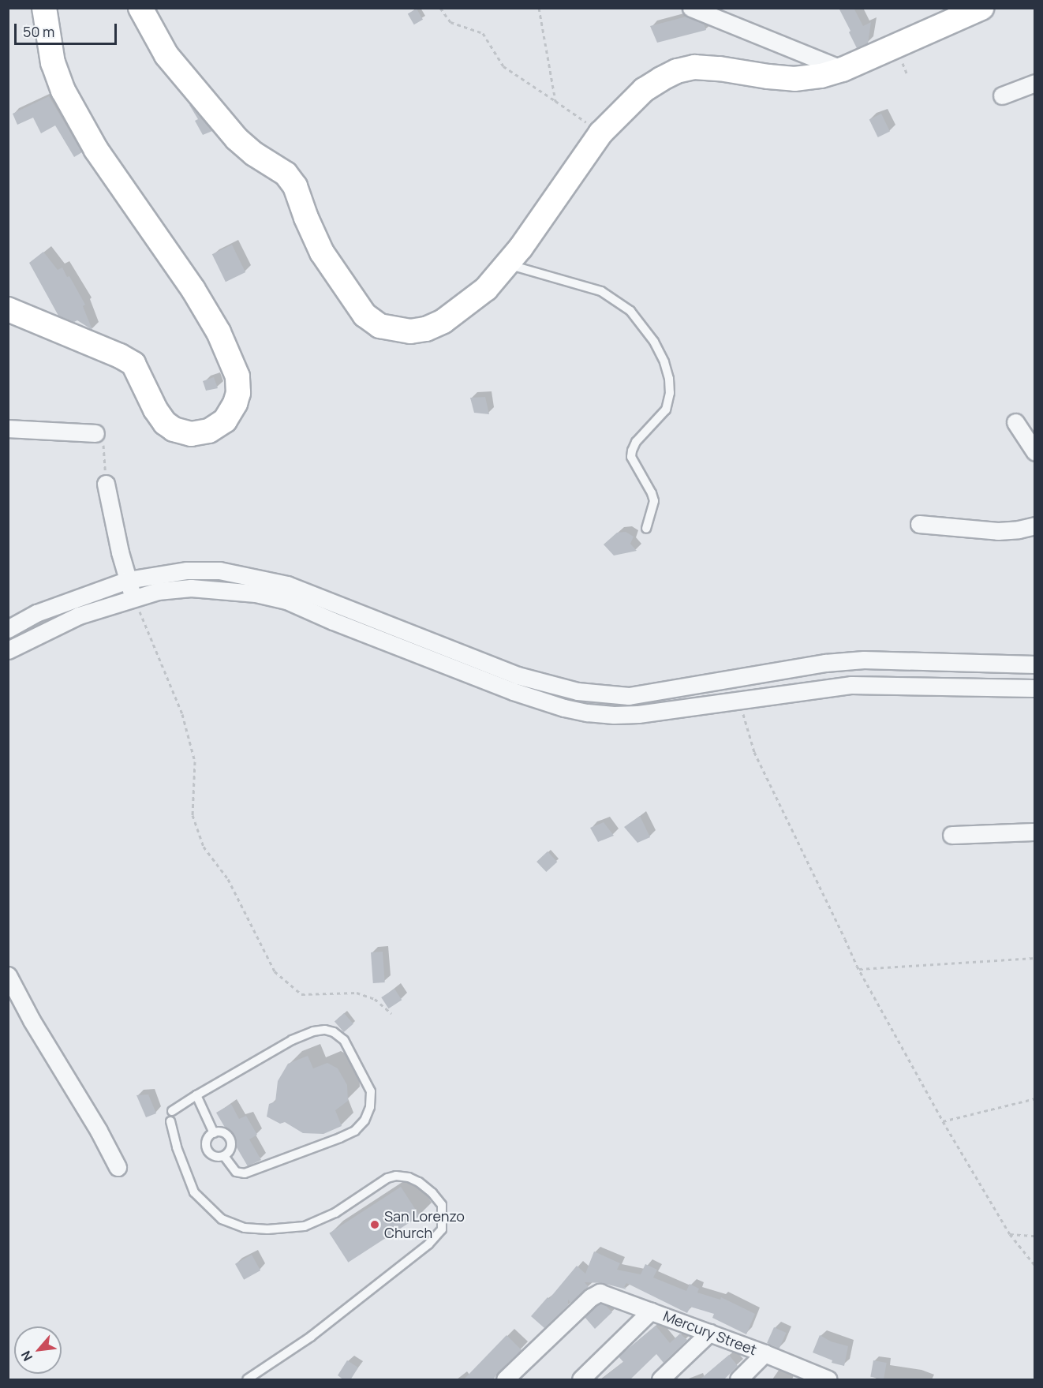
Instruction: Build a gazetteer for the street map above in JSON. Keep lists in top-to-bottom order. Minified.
{"streets":{"street":["Mercury Street"]},"places":["San Lorenzo Church"],"scale_bar":"50 m","north":"bottom left"}
